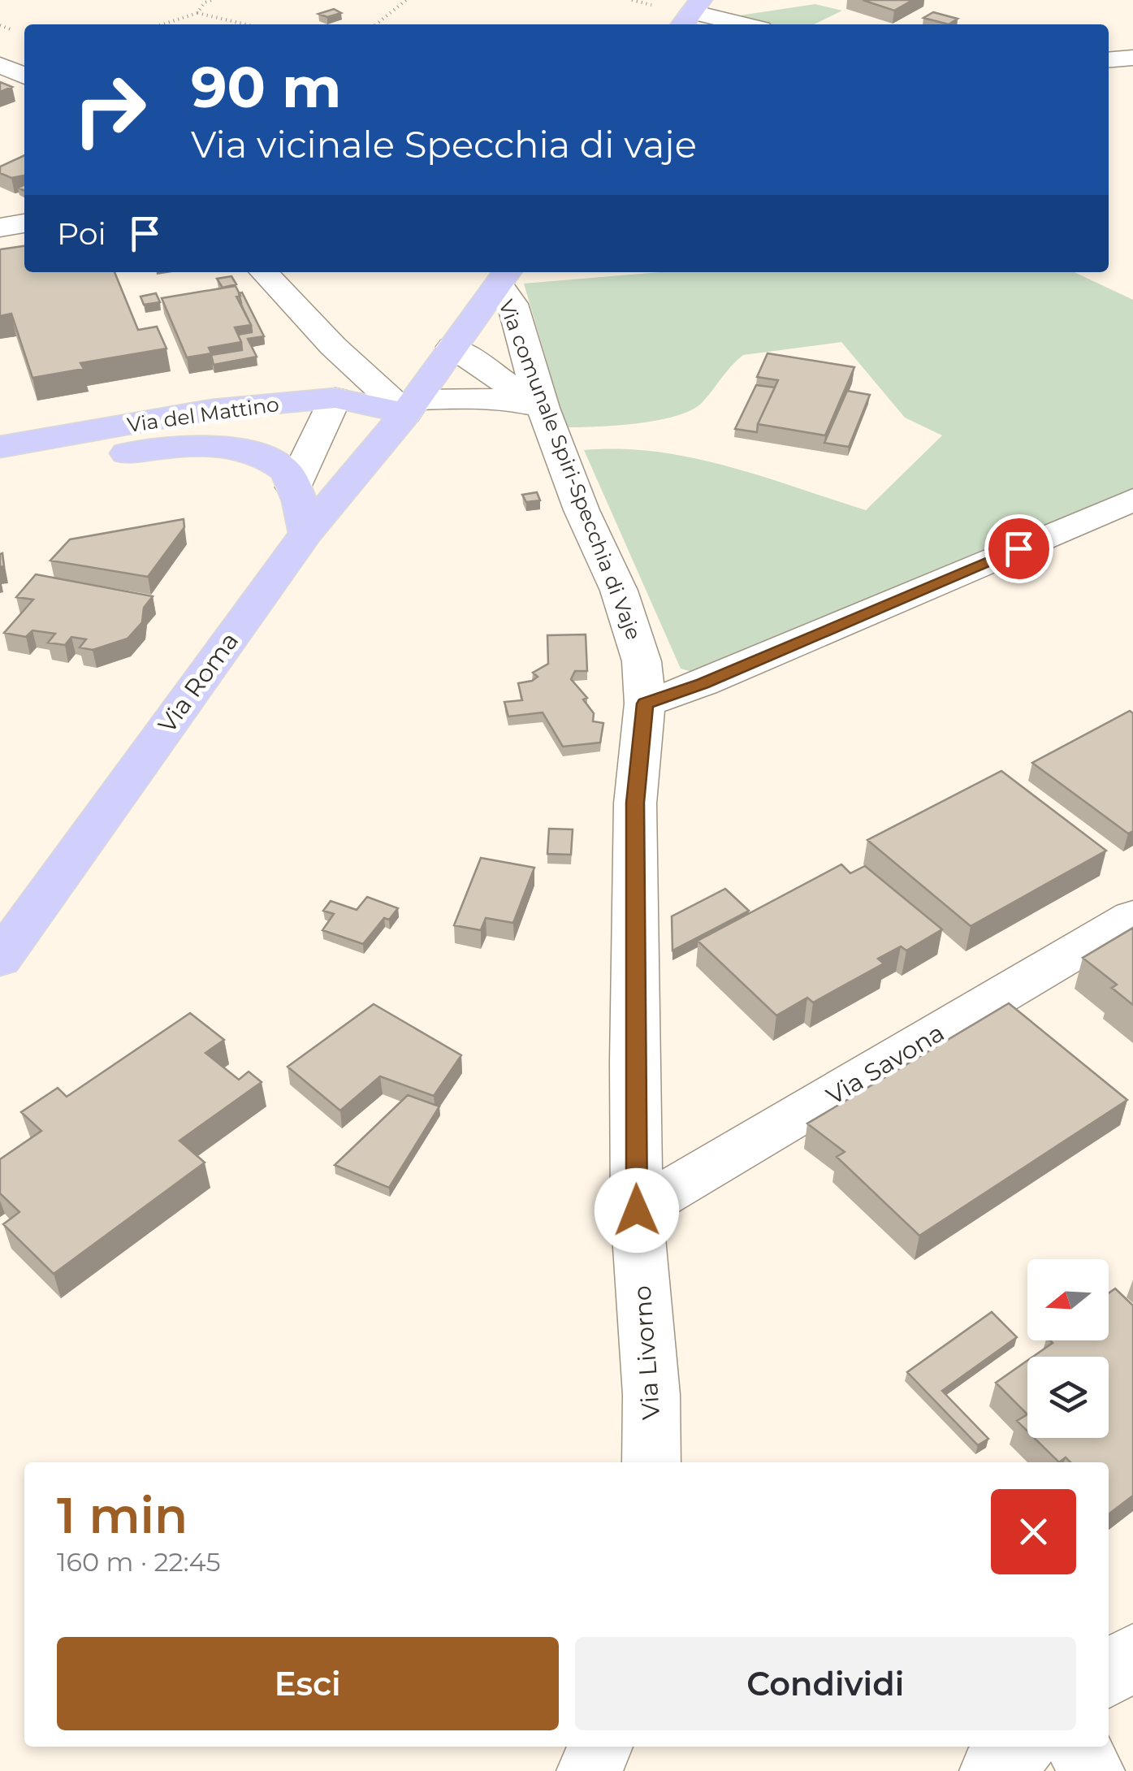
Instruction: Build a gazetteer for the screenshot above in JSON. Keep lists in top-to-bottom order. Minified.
{"streets":{"main road":["Via del Mattino","Via Roma"],"street":["Via comunale Spiri-Specchia di Vaje","Via Savona","Via Livorno"]},"crossings":[["Via del Mattino","Via Roma"],["Via comunale Spiri-Specchia di Vaje","Via Roma"],["Via comunale Spiri-Specchia di Vaje","Via Livorno"],["Via Savona","Via Livorno"]],"north":"left","page":{"turn":["90 m","Via vicinale Specchia di vaje"],"then":"Poi","heading":["1 min","160 m · 22:45"],"buttons":["Esci","Condividi"]}}
